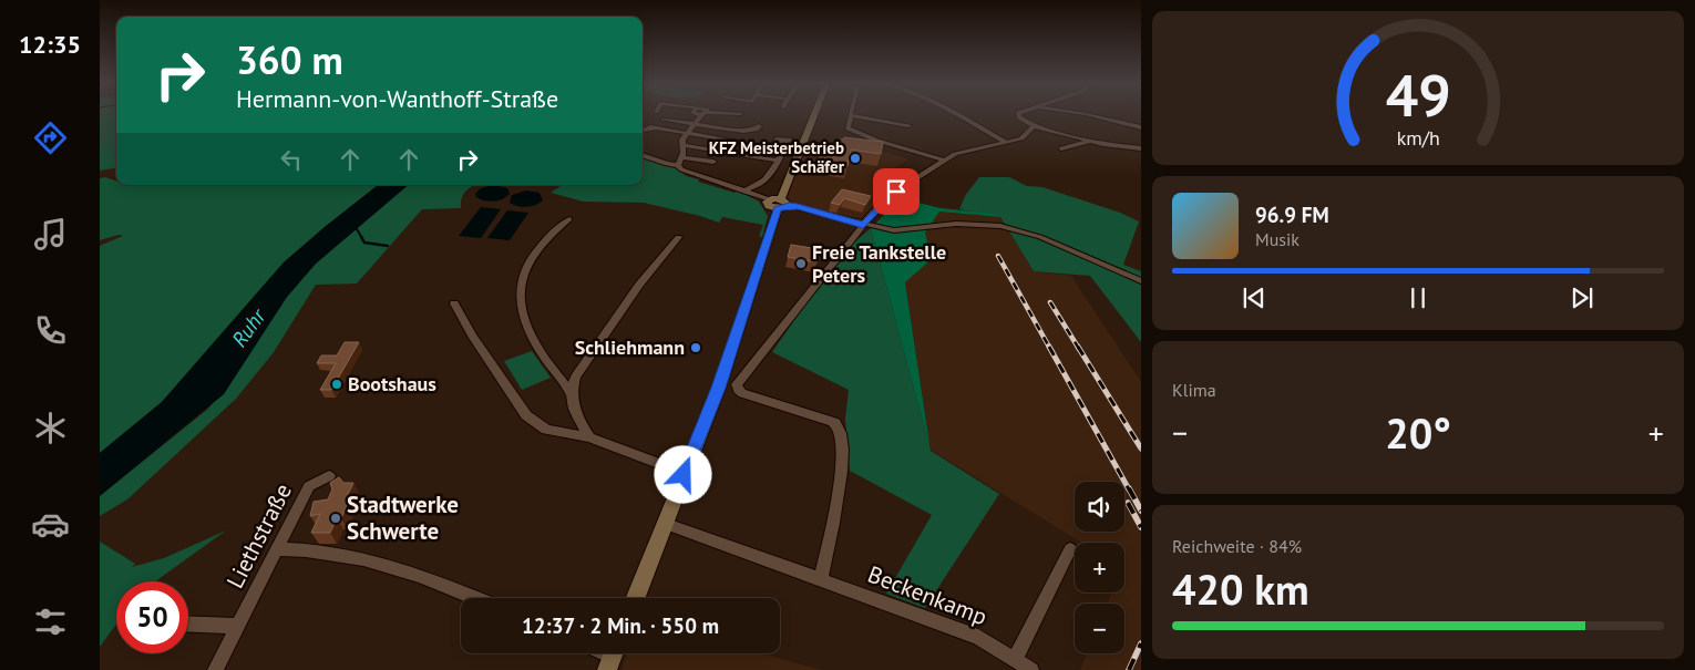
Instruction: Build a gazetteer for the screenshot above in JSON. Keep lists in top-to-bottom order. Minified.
{"streets":{"street":["Liethstraße","Beckenkamp"]},"water":["Ruhr"],"places":["KFZ Meisterbetrieb Schäfer","Freie Tankstelle Peters","Schliehmann","Bootshaus","Stadtwerke Schwerte"],"page":{"tabs":"12:35","turn":["360 m","Hermann-von-Wanthoff-Straße"],"song":["96.9 FM","Musik"],"tile":["Klima",["Reichweite · 84%","420 km"]],"heat":["−","20°","+"],"map_buttons":["+","−"],"limit":"50","trip":"12:37 · 2 Min. · 550 m","gauge":["49","km/h"]}}
